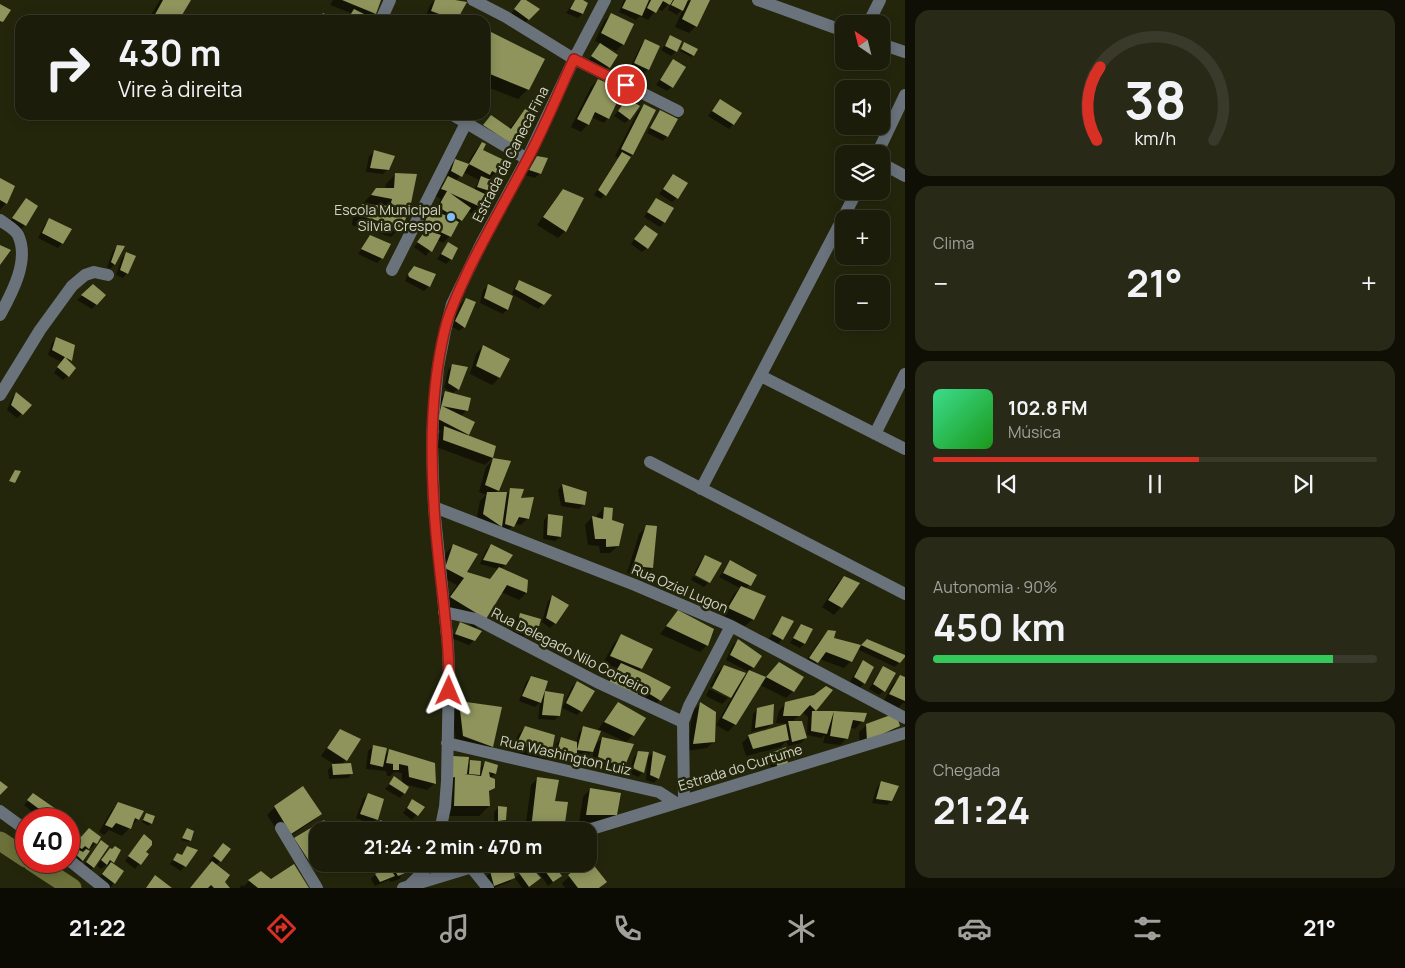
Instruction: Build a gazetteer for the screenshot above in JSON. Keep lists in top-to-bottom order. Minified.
{"streets":{"street":["Estrada da Caneca Fina","Rua Oziel Lugon","Rua Delegado Nilo Cordeiro","Rua Washington Luiz","Estrada do Curtume"]},"crossings":[["Estrada da Caneca Fina","Rua Oziel Lugon"],["Estrada da Caneca Fina","Rua Delegado Nilo Cordeiro"],["Estrada da Caneca Fina","Rua Washington Luiz"],["Rua Washington Luiz","Estrada do Curtume"]],"places":["Escola Municipal Silvia Crespo"],"north":"top left","page":{"map_buttons":["+","−"],"turn":["430 m","Vire à direita"],"tile":["Clima",["Autonomia · 90%","450 km"],["Chegada","21:24"]],"heat":["−","21°","+"],"song":["102.8 FM","Música"],"limit":"40","trip":"21:24 · 2 min · 470 m","tabs":["21:22","21°"],"gauge":["38","km/h"]}}
